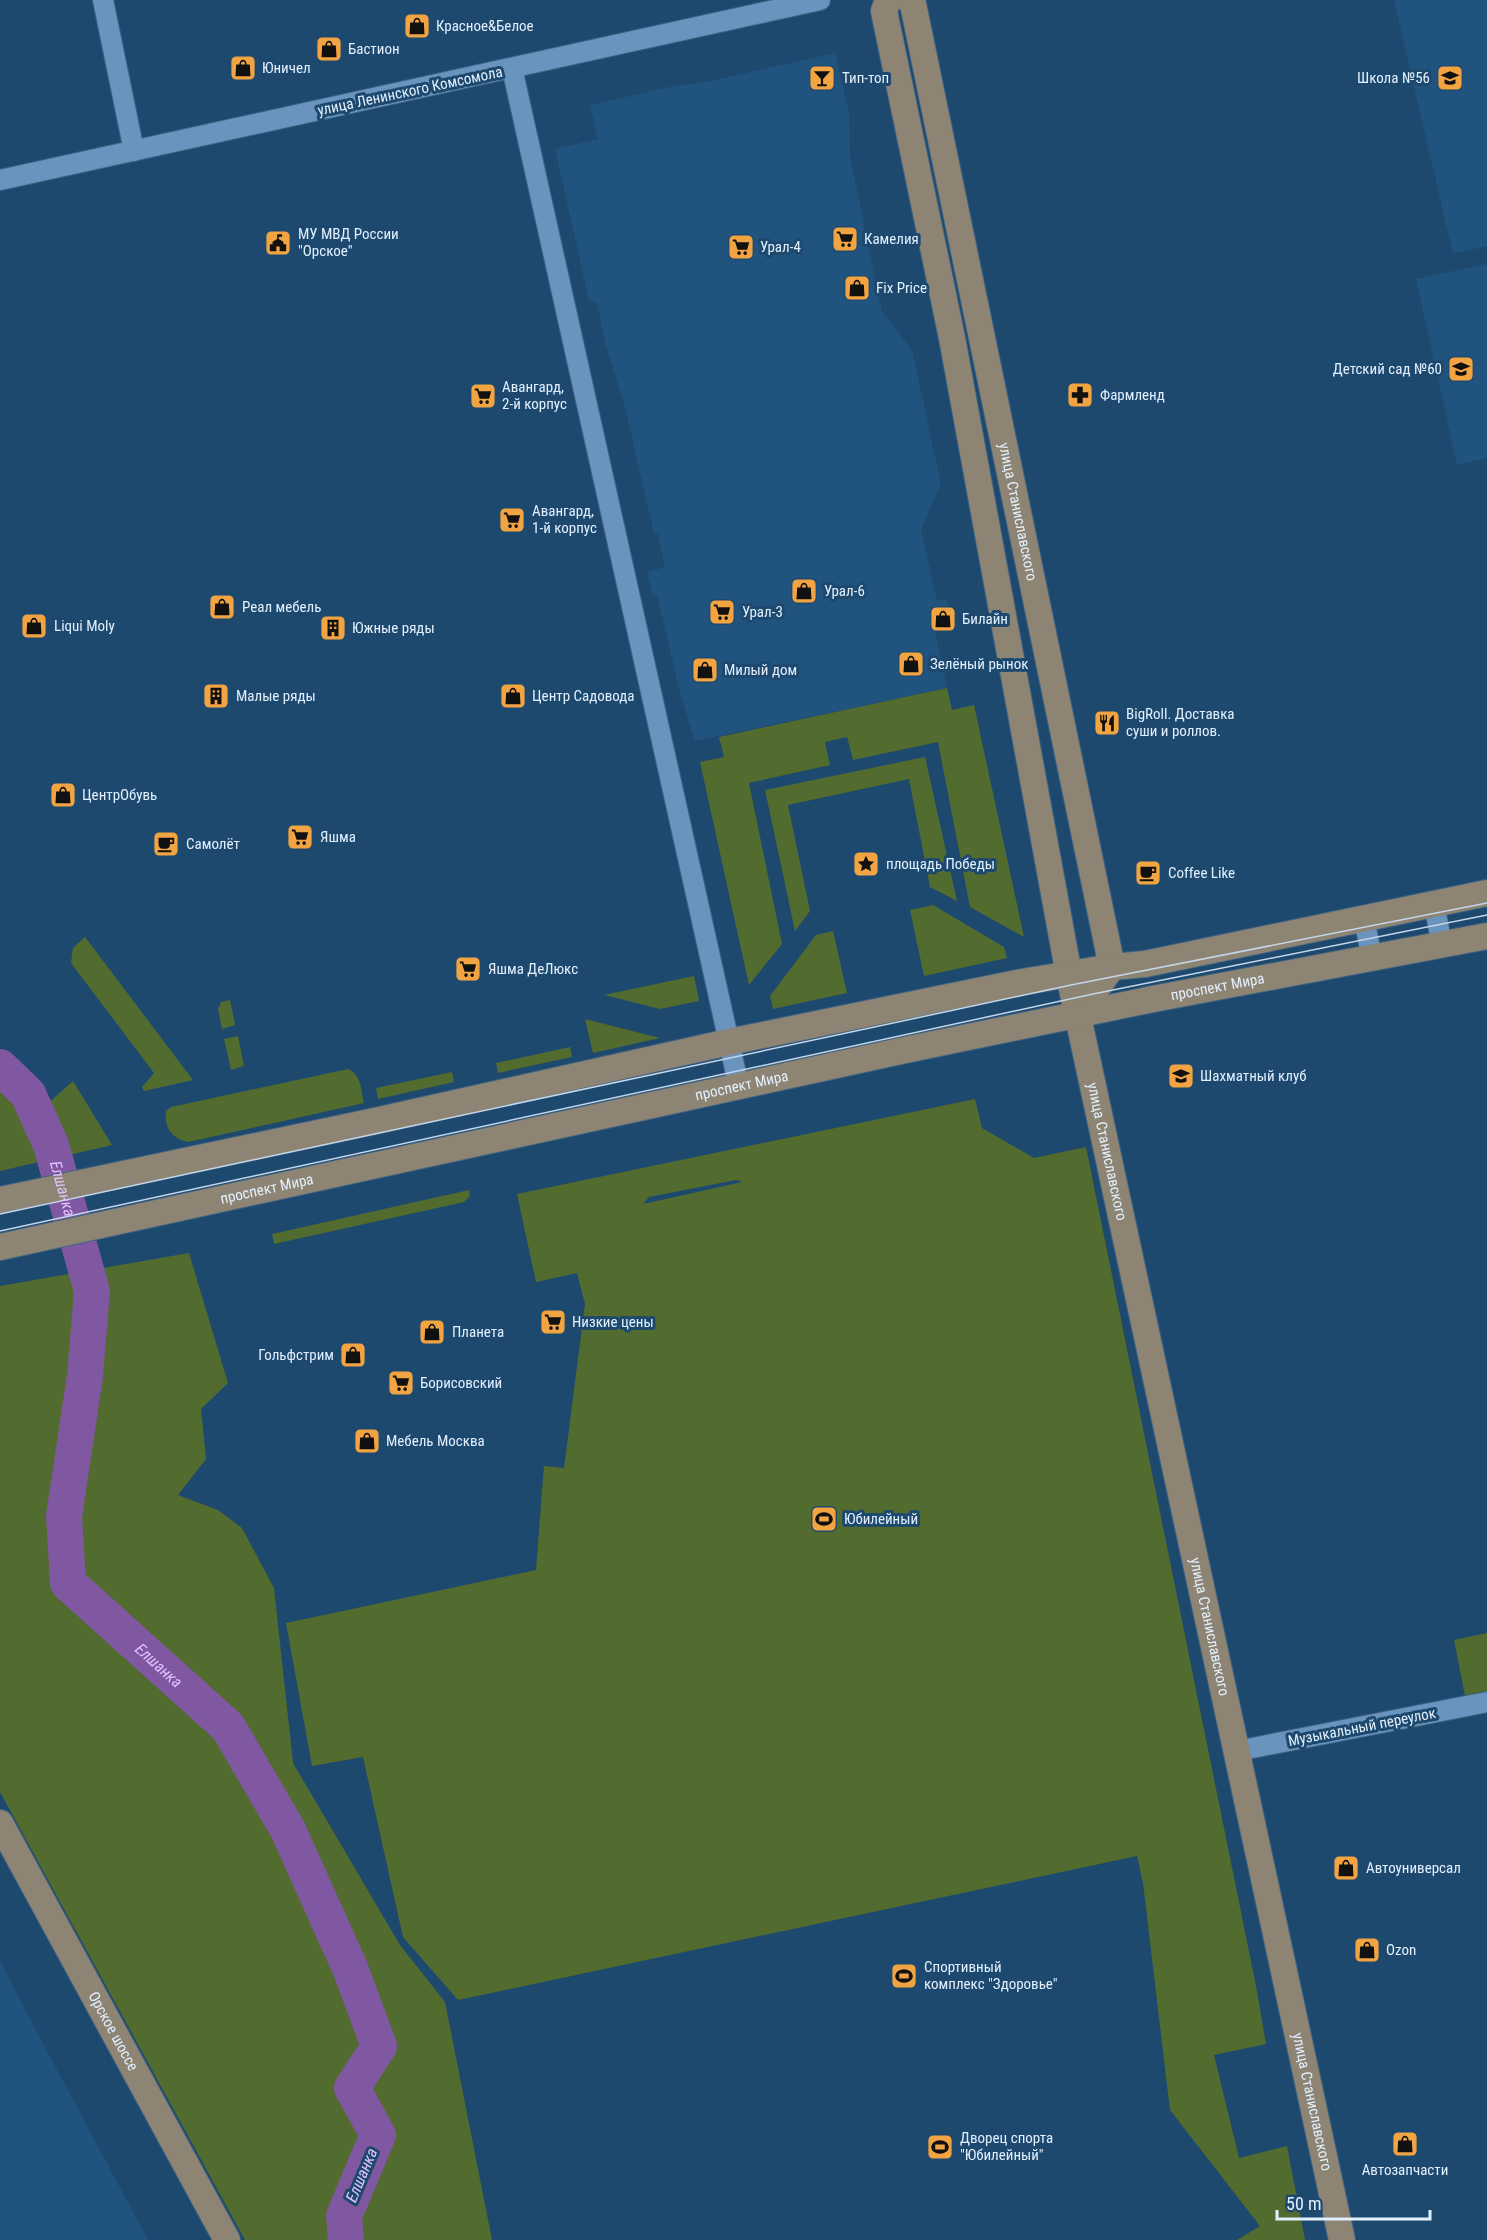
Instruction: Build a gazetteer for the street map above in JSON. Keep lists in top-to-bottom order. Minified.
{"streets":{"main road":["улица Станиславского","проспект Мира","Орское шоссе"],"street":["улица Ленинского Комсомола","Музыкальный переулок"]},"crossings":[["улица Станиславского","проспект Мира"],["улица Станиславского","Музыкальный переулок"]],"water":["Елшанка"],"places":{"shop":["Красное&Белое","Бастион","Юничел","Fix Price","Урал-6","Реал мебель","Билайн","Liqui Moly","Зелёный рынок","Милый дом","Центр Садовода","ЦентрОбувь","Планета","Гольфстрим","Мебель Москва","Автоуниверсал","Ozon","Автозапчасти"],"bar":["Тип-топ"],"school or university":["Школа №56","Детский сад №60","Шахматный клуб"],"supermarket":["Камелия","Урал-4","Авангард, 2-й корпус","Авангард, 1-й корпус","Урал-3","Яшма","Яшма ДеЛюкс","Низкие цены","Борисовский"],"public building":["МУ МВД России \"Орское\""],"pharmacy":["Фармленд"],"building":["Южные ряды","Малые ряды"],"restaurant":["BigRoll. Доставка суши и роллов."],"cafe":["Самолёт","Coffee Like"],"place":["площадь Победы"],"sports":["Юбилейный","Спортивный комплекс \"Здоровье\"","Дворец спорта \"Юбилейный\""]},"scale_bar":"50 m"}
